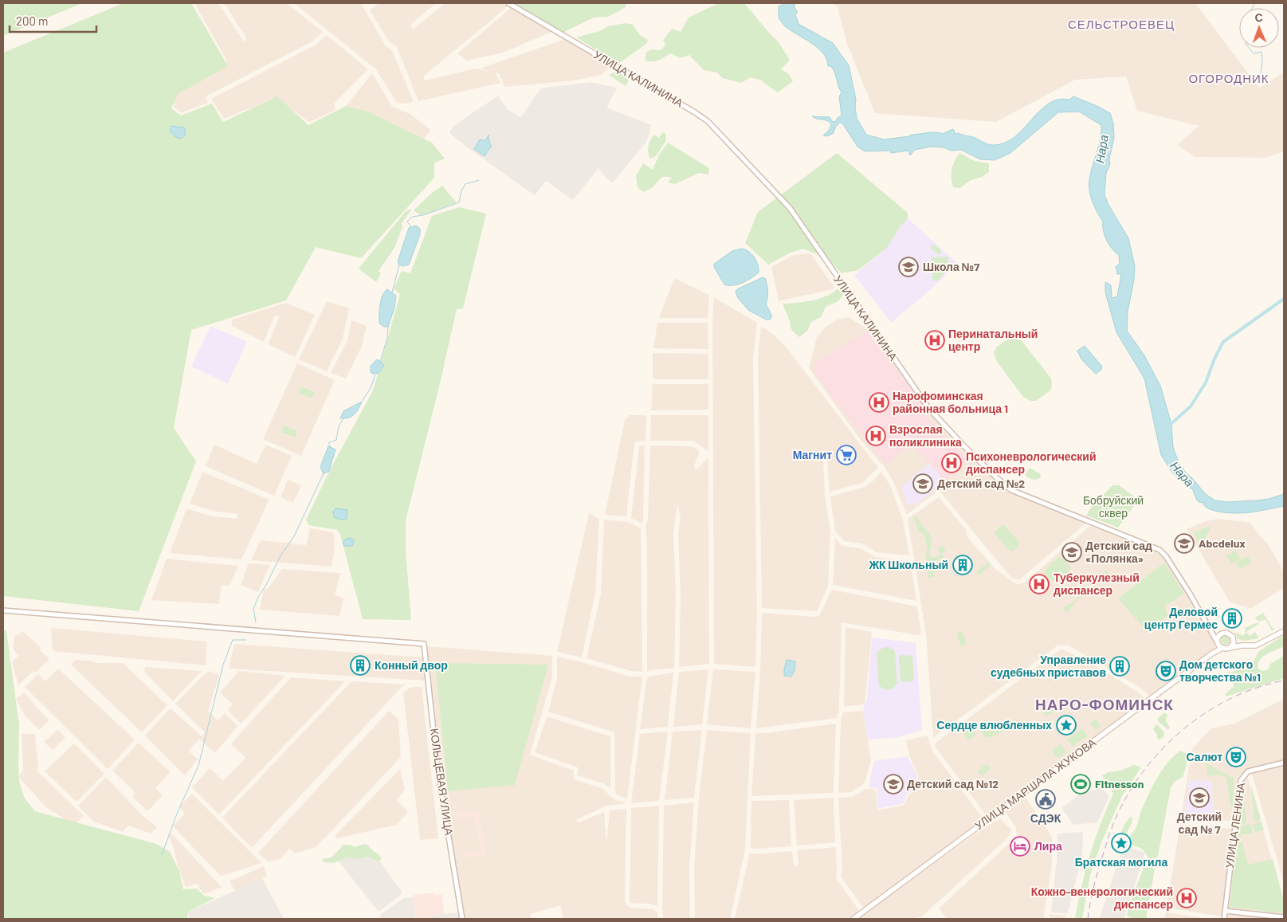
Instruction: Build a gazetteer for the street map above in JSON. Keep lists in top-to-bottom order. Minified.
{"streets":{"main road":["УЛИЦА МАРШАЛА ЖУКОВА"],"street":["УЛИЦА КАЛИНИНА","КОЛЬЦЕВАЯ УЛИЦА","УЛИЦА ЛЕНИНА"]},"crossings":[["УЛИЦА КАЛИНИНА","УЛИЦА МАРШАЛА ЖУКОВА"]],"districts":["СЕЛЬСТРОЕВЕЦ","ОГОРОДНИК","НАРО-ФОМИНСК"],"water":["Нара"],"parks":["Бобруйский сквер"],"places":{"school or university":["Школа №7","Детский сад №2","Abcdelux","Детский сад «Полянка»","Детский сад №12","Детский сад № 7"],"hospital":["Перинатальный центр","Нарофоминская районная больница 1","Взрослая поликлиника","Психоневрологический диспансер","Туберкулезный диспансер","Кожно-венерологический диспансер"],"supermarket":["Магнит"],"building":["ЖК Школьный","Деловой центр Гермес","Конный двор","Управление судебных приставов"],"theatre":["Дом детского творчества №1","Салют"],"place":["Сердце влюбленных","Братская могила"],"sports":["Fitnesson"],"public building":["СДЭК"],"hotel":["Лира"]},"scale_bar":"200 m","north":"top"}
